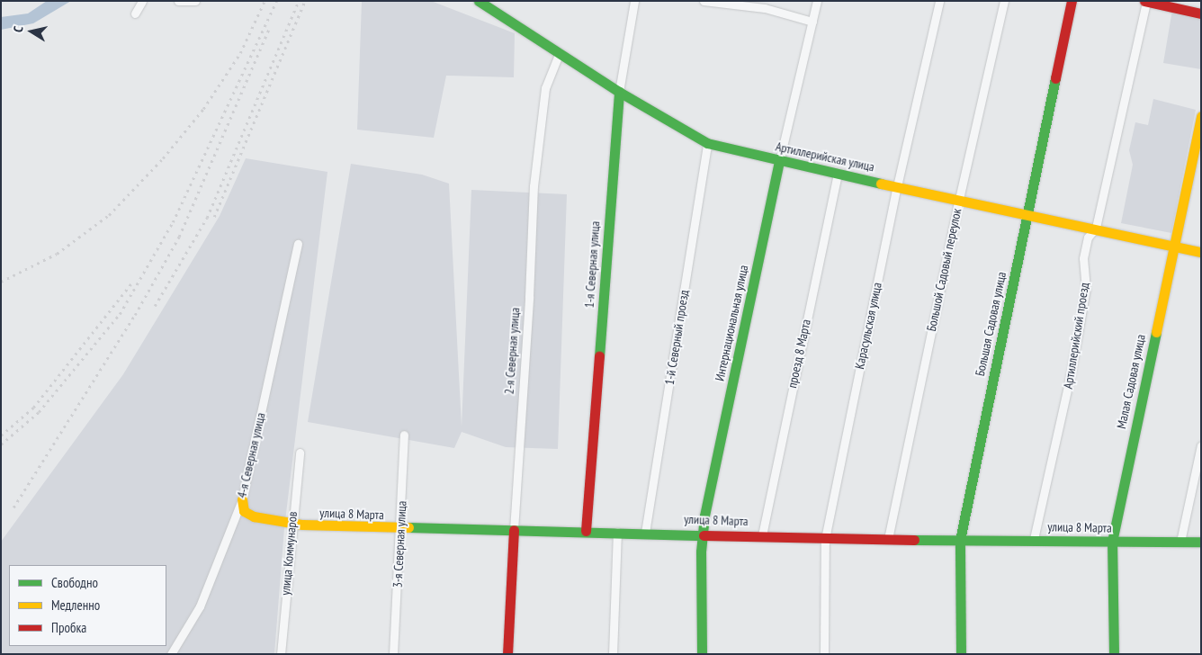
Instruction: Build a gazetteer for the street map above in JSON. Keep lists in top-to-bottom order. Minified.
{"streets":{"street":["Артиллерийская улица","1-я Северная улица","Большой Садовый переулок","Интернациональная улица","Большая Садовая улица","Карасульская улица","Артиллерийский проезд","1-й Северный проезд","2-я Северная улица","проезд 8 Марта","Малая Садовая улица","4-я Северная улица","улица 8 Марта","3-я Северная улица","улица Коммунаров"]},"crossings":[["Артиллерийская улица","1-я Северная улица"],["Артиллерийская улица","Большой Садовый переулок"],["Артиллерийская улица","Интернациональная улица"],["Артиллерийская улица","Большая Садовая улица"],["Артиллерийская улица","Карасульская улица"],["Артиллерийская улица","Артиллерийский проезд"],["Артиллерийская улица","1-й Северный проезд"],["Артиллерийская улица","2-я Северная улица"],["Артиллерийская улица","проезд 8 Марта"],["Артиллерийская улица","Малая Садовая улица"],["1-я Северная улица","улица 8 Марта"],["Большой Садовый переулок","улица 8 Марта"],["Интернациональная улица","улица 8 Марта"],["Большая Садовая улица","улица 8 Марта"],["Карасульская улица","улица 8 Марта"],["Артиллерийский проезд","улица 8 Марта"],["1-й Северный проезд","улица 8 Марта"],["2-я Северная улица","улица 8 Марта"],["проезд 8 Марта","улица 8 Марта"],["Малая Садовая улица","улица 8 Марта"],["улица 8 Марта","3-я Северная улица"],["улица 8 Марта","улица Коммунаров"]],"legend":["Свободно","Медленно","Пробка"],"north":"left"}
